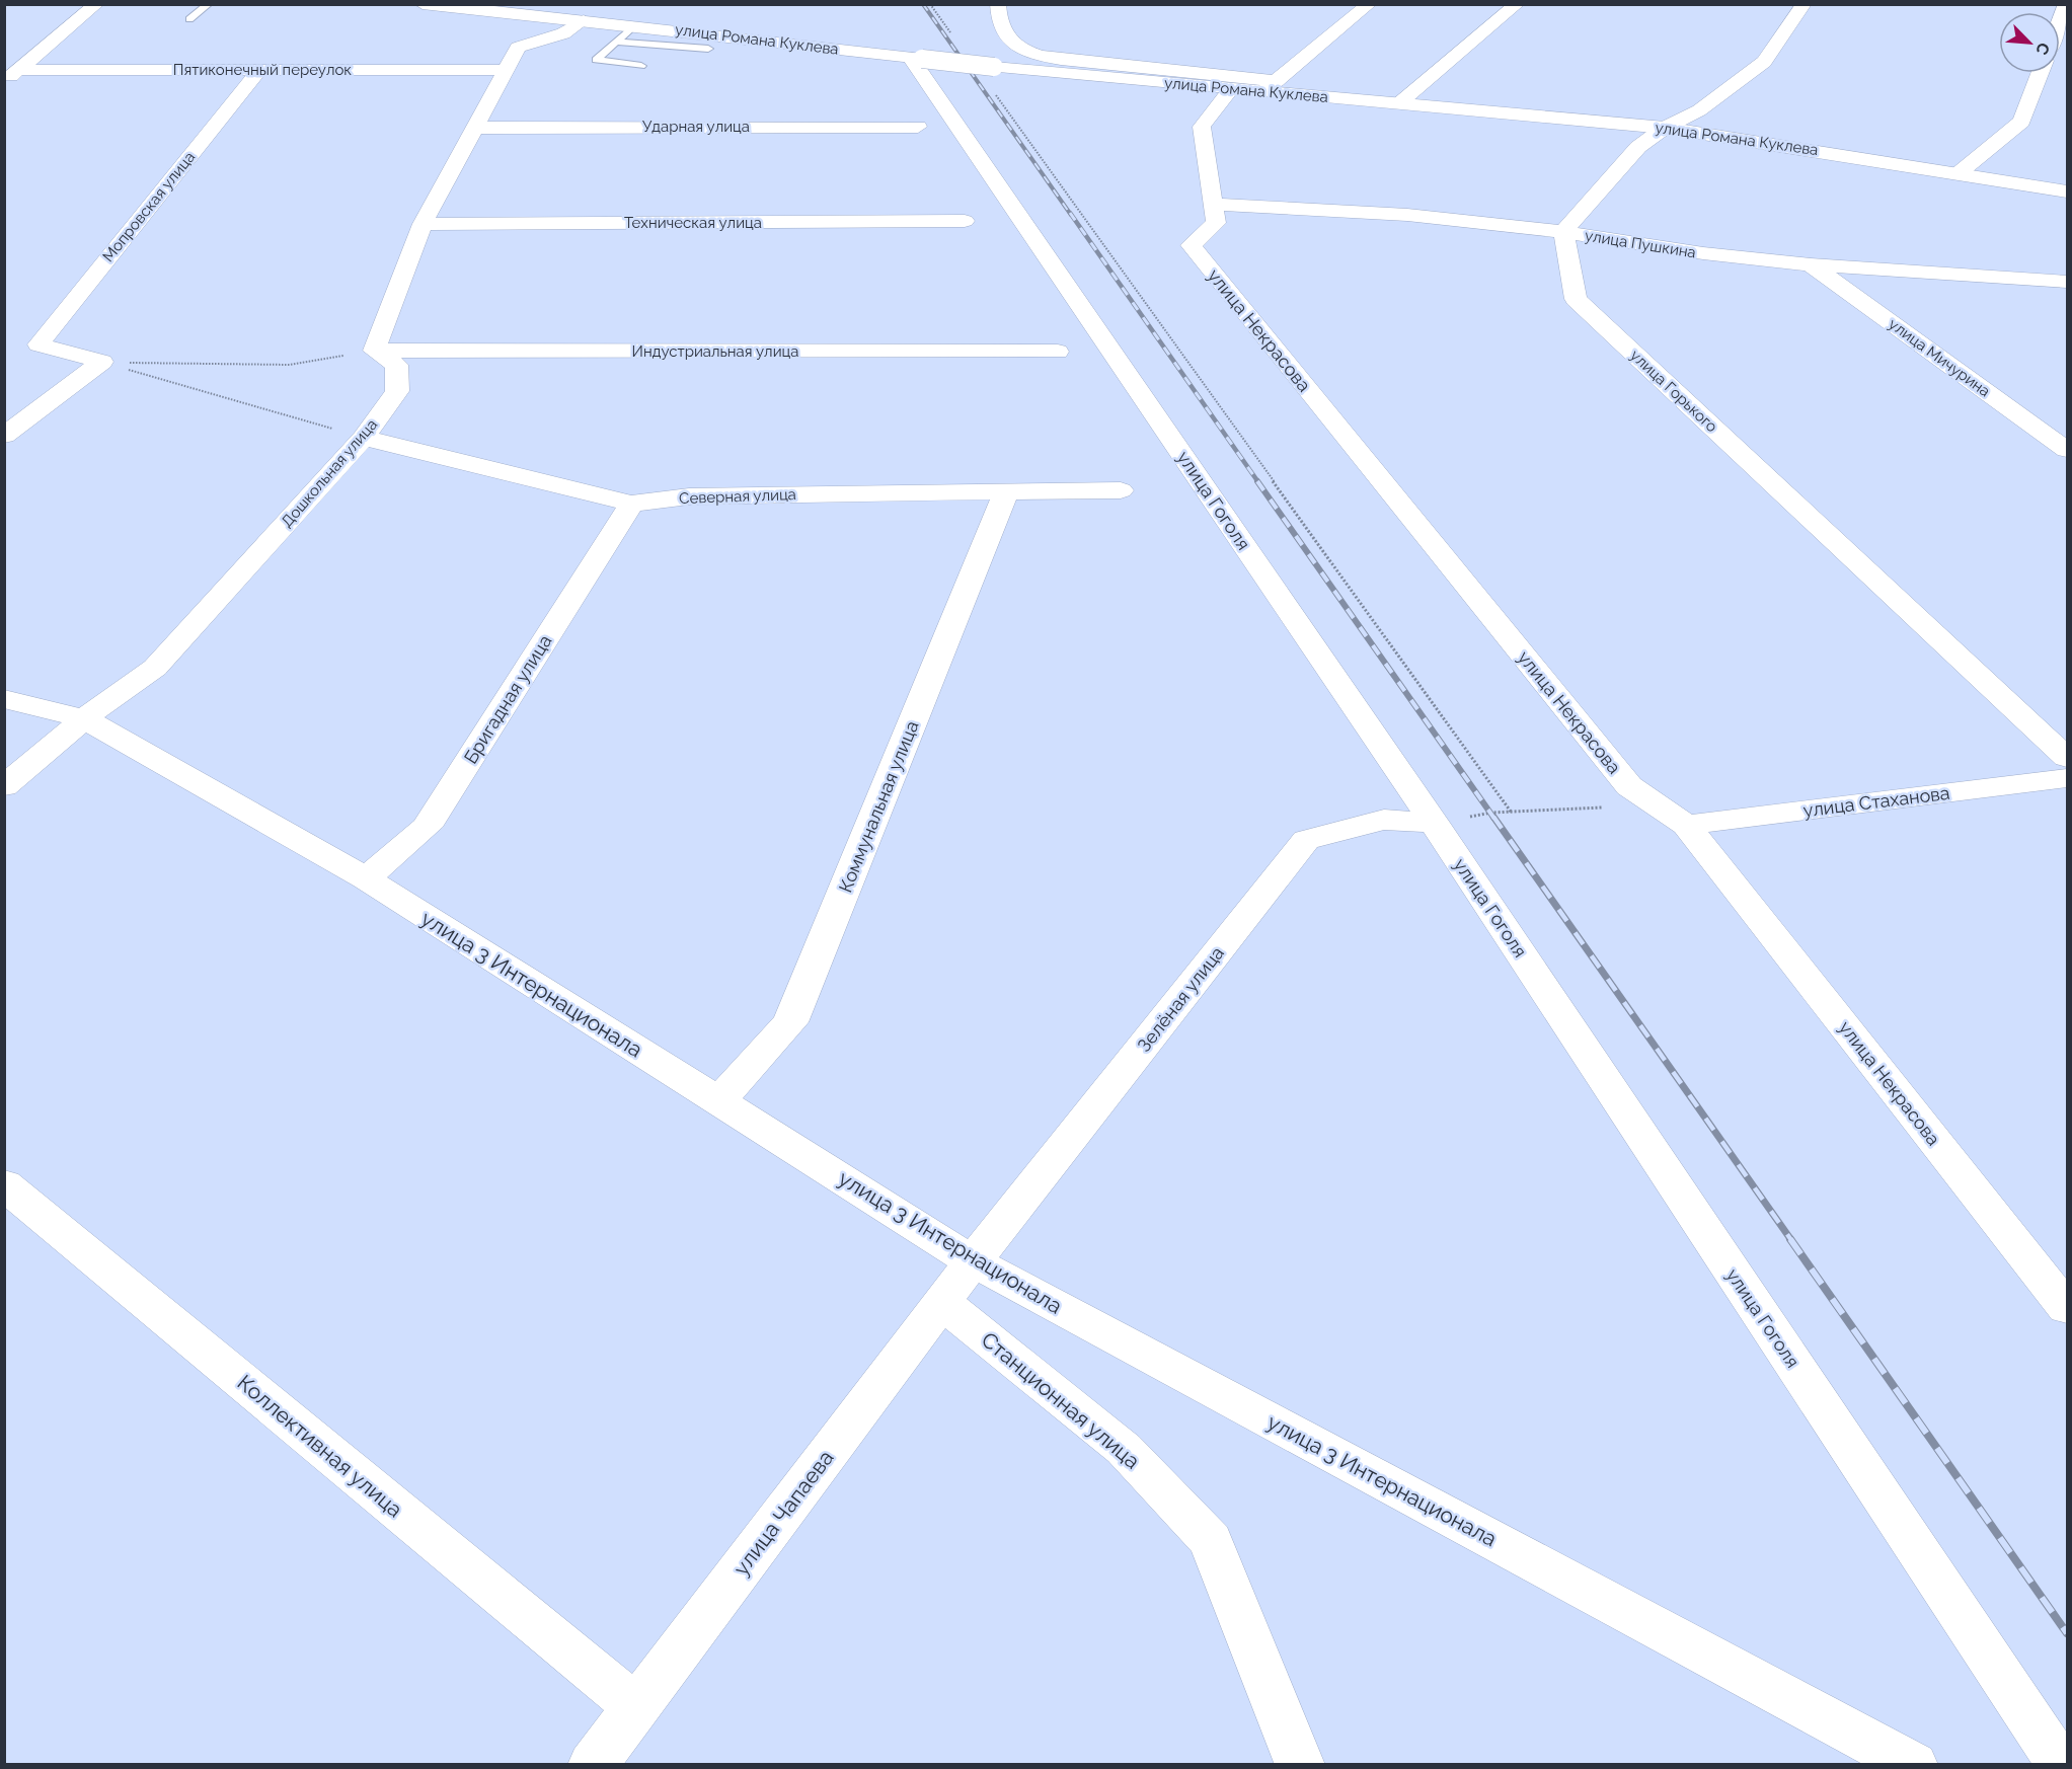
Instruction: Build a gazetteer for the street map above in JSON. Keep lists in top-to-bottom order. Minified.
{"streets":{"street":["улица Романа Куклева","Пятиконечный переулок","Ударная улица","Мопровская улица","Техническая улица","улица Пушкина","улица Некрасова","Индустриальная улица","улица Мичурина","улица Горького","Дошкольная улица","Северная улица","улица Гоголя","Бригадная улица","улица Стаханова","Коммунальная улица","улица 3 Интернационала","Зелёная улица","Станционная улица","Коллективная улица","улица Чапаева"]},"crossings":[["улица Романа Куклева","улица Некрасова"],["улица Романа Куклева","улица Гоголя"],["Пятиконечный переулок","Мопровская улица"],["улица Пушкина","улица Некрасова"],["улица Пушкина","улица Мичурина"],["улица Пушкина","улица Горького"],["улица Некрасова","улица Стаханова"],["Индустриальная улица","Дошкольная улица"],["Дошкольная улица","Северная улица"],["Дошкольная улица","улица 3 Интернационала"],["Северная улица","Бригадная улица"],["Северная улица","Коммунальная улица"],["улица Гоголя","Зелёная улица"],["Бригадная улица","улица 3 Интернационала"],["Коммунальная улица","улица 3 Интернационала"],["улица 3 Интернационала","Зелёная улица"],["улица 3 Интернационала","улица Чапаева"],["Зелёная улица","улица Чапаева"],["Станционная улица","улица Чапаева"],["Коллективная улица","улица Чапаева"]],"north":"bottom right"}
